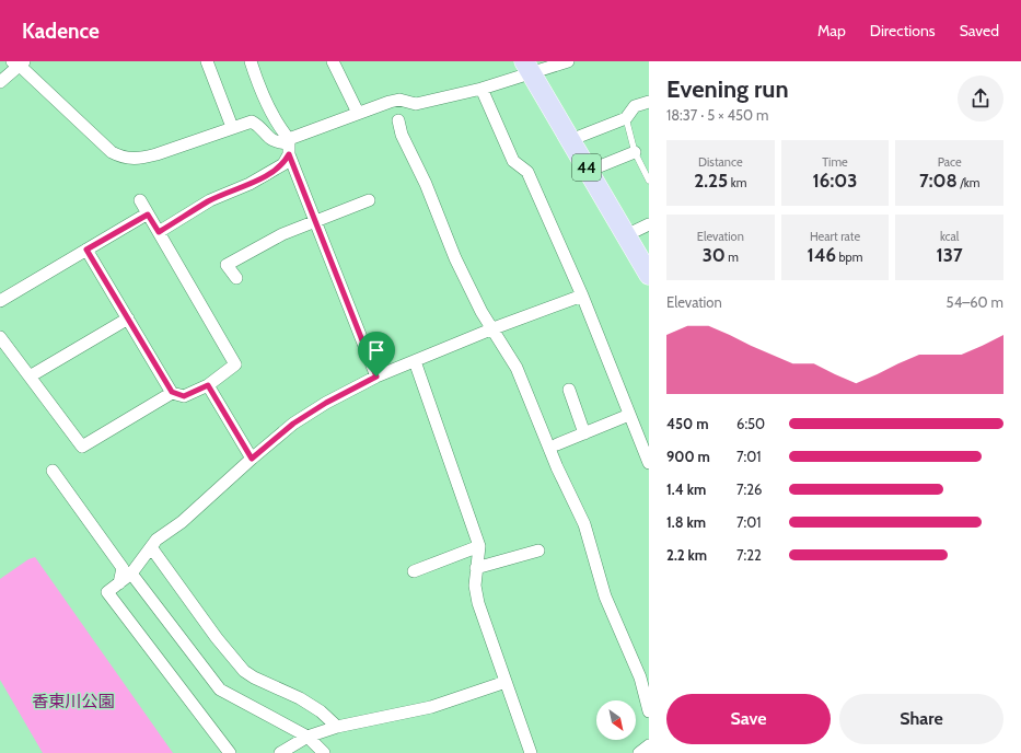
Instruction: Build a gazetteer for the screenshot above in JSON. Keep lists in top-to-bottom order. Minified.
{"streets":{"main road":["44"]},"parks":["香東川公園"],"north":"bottom right","page":{"header":"Kadence","nav":["Map","Directions","Saved"],"heading":["Evening run","18:37 · 5 × 450 m"],"stats":[["Distance","2.25 km"],["Time","16:03"],["Pace","7:08 /km"],["Elevation","30 m"],["Heart rate","146 bpm"],["kcal","137"]],"chart":["Elevation","54–60 m"],"list":[{"name":"450 m","note":"6:50"},{"name":"900 m","note":"7:01"},{"name":"1.4 km","note":"7:26"},{"name":"1.8 km","note":"7:01"},{"name":"2.2 km","note":"7:22"}],"buttons":["Save","Share"]}}
